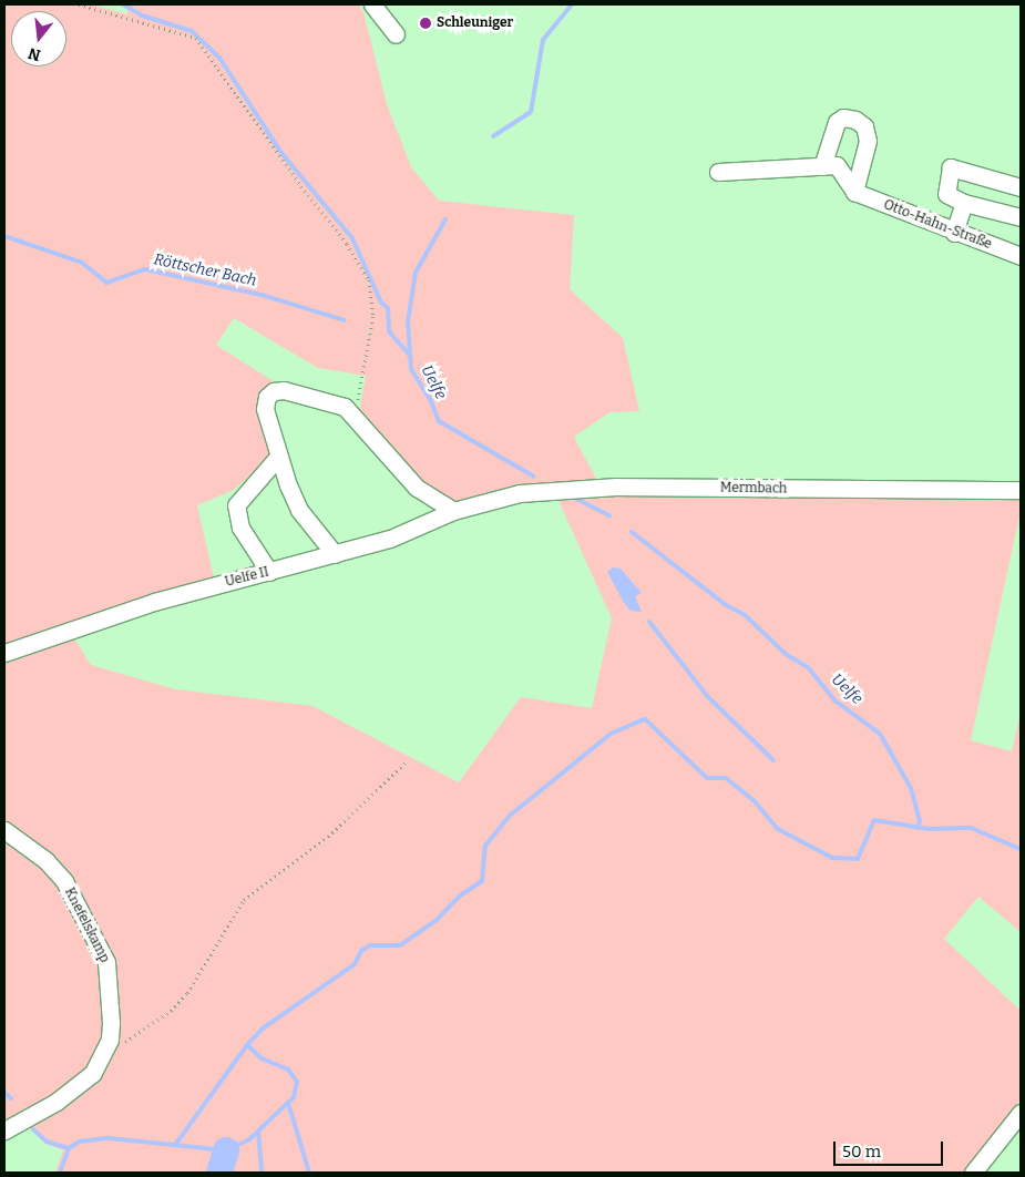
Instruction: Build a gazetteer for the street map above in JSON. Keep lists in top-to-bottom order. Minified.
{"streets":{"street":["Otto-Hahn-Straße","Mermbach","Uelfe II","Knefelskamp"]},"crossings":[["Mermbach","Uelfe II"]],"water":["Röttscher Bach","Uelfe"],"places":["Schleuniger"],"scale_bar":"50 m","north":"bottom"}
